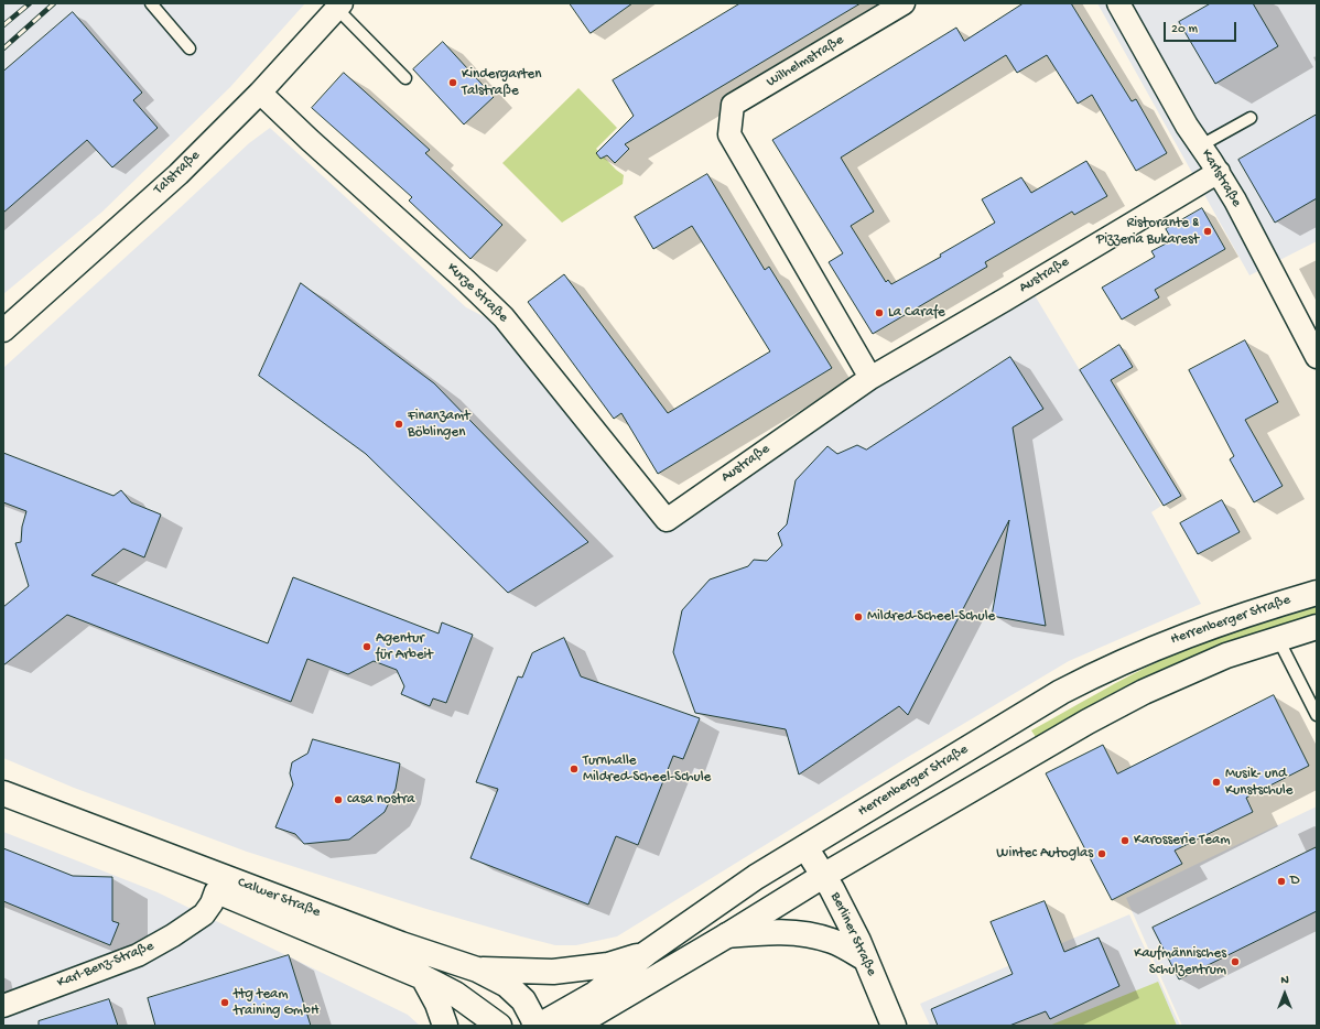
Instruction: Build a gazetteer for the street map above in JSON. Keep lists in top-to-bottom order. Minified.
{"streets":{"main road":["Herrenberger Straße","Calwer Straße","Berliner Straße"],"street":["Wilhelmstraße","Talstraße","Karlstraße","Austraße","Kurze Straße","Karl-Benz-Straße"]},"crossings":[["Wilhelmstraße","Austraße"],["Talstraße","Kurze Straße"],["Karlstraße","Austraße"],["Austraße","Kurze Straße"],["Herrenberger Straße","Berliner Straße"],["Calwer Straße","Karl-Benz-Straße"]],"places":["Kindergarten Talstraße","Ristorante & Pizzeria Bukarest","La Carafe","Finanzamt Böblingen","Mildred-Scheel-Schule","Agentur für Arbeit","Turnhalle Mildred-Scheel-Schule","Musik- und Kunstschule","casa nostra","Karosserie Team","Wintec Autoglas","D","Kaufmännisches Schulzentrum","ttg team training GmbH"],"scale_bar":"20 m","north":"top"}
